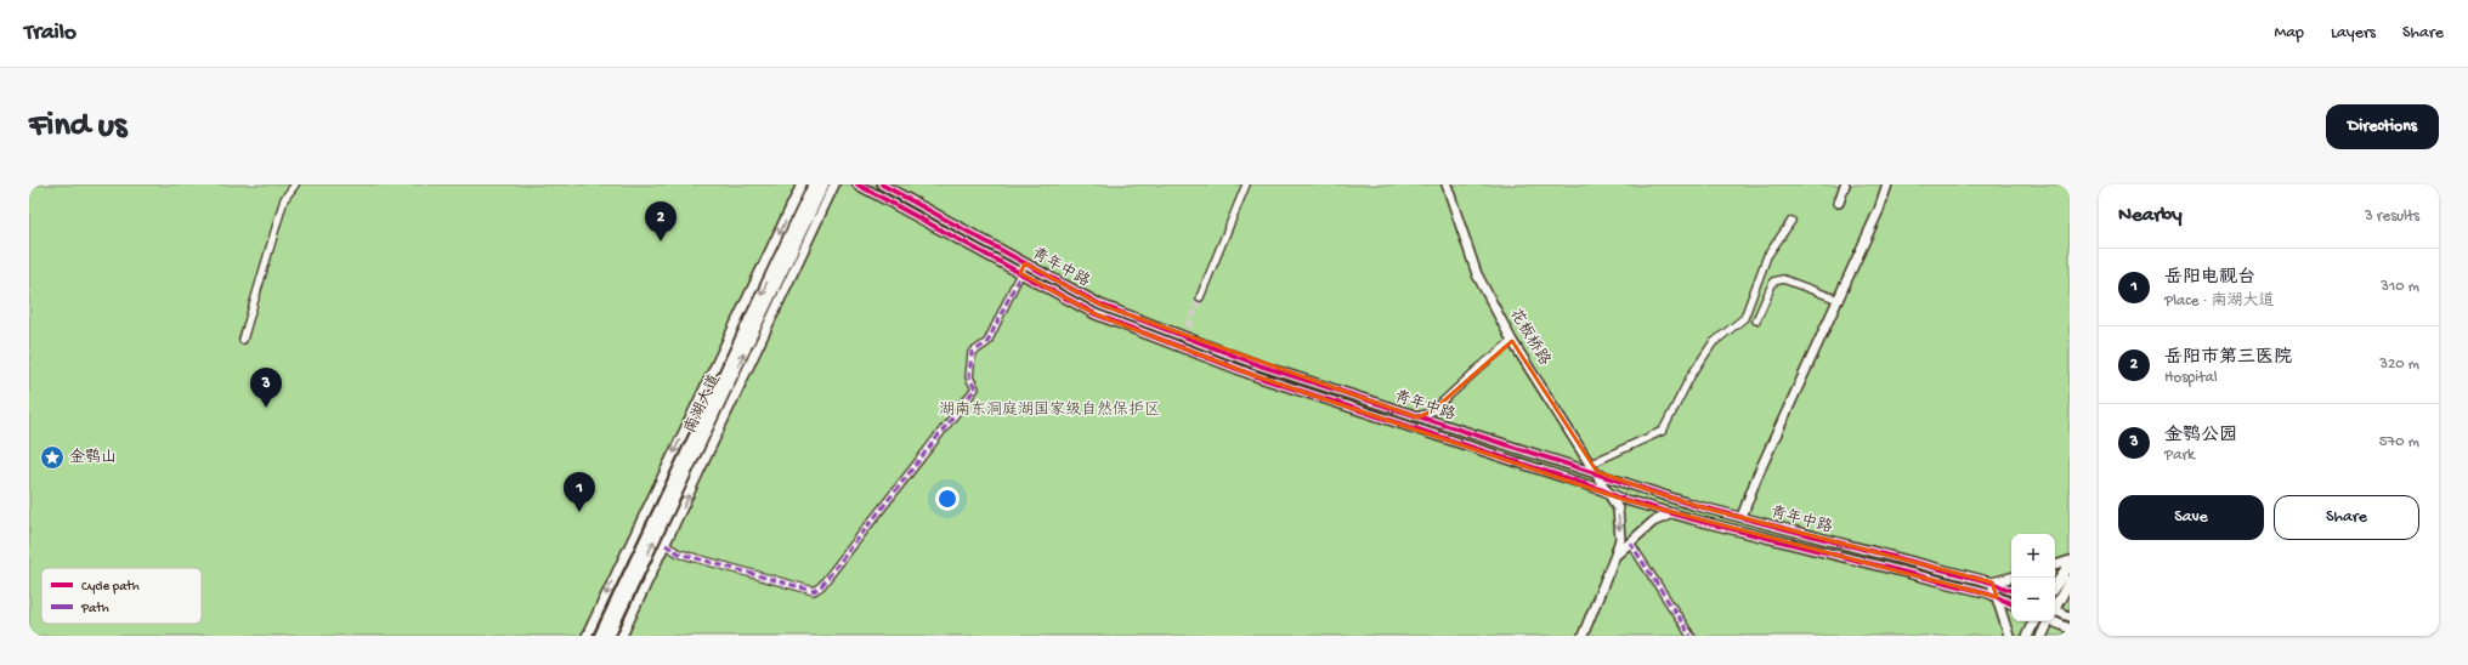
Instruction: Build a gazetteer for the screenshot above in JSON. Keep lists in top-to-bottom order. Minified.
{"streets":{"main road":["青年中路","花板桥路","南湖大道"]},"crossings":[["青年中路","花板桥路"]],"parks":["湖南东洞庭湖国家级自然保护区"],"places":{"place":["金鹗山"]},"legend":["Cycle path","Path"],"page":{"header":"Trailo","nav":["Map","Layers","Share"],"buttons":["Directions",["Save","Share"]],"title":"Find us","heading":["Nearby","3 results"],"pins":["2","3","1"],"list":[{"mark":"1","name":"岳阳电视台","note":"Place · 南湖大道","value":"310 m"},{"mark":"2","name":"岳阳市第三医院","note":"Hospital","value":"320 m"},{"mark":"3","name":"金鹗公园","note":"Park","value":"570 m"}],"map_buttons":["+","−"]}}
